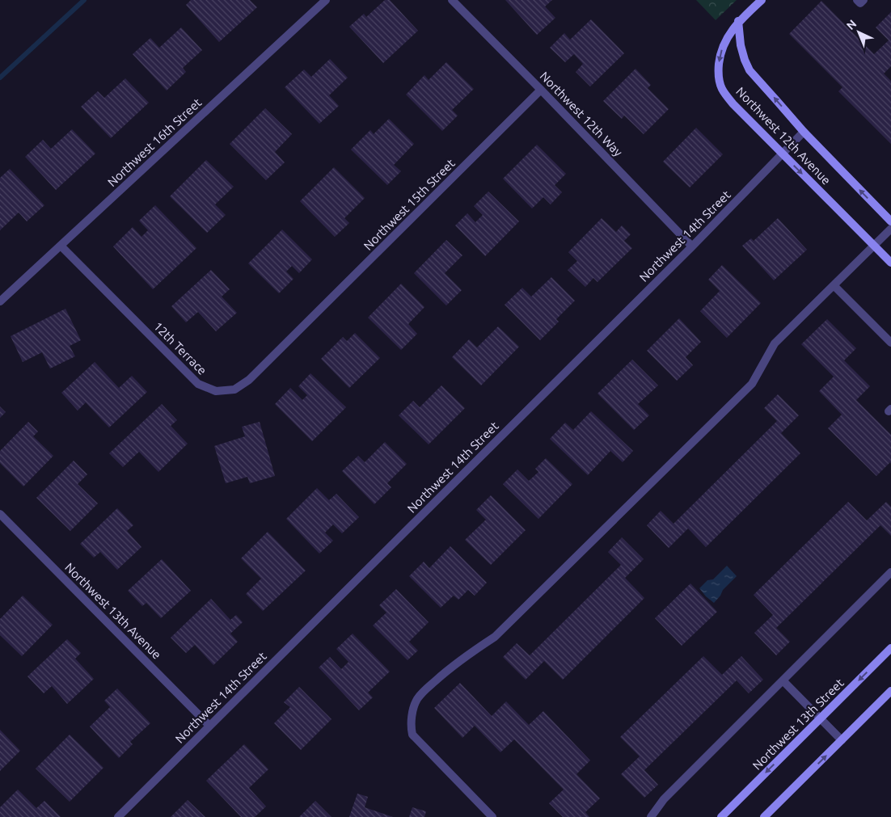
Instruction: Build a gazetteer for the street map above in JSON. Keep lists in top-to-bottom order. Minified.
{"streets":{"street":["Northwest 12th Way","Northwest 12th Avenue","Northwest 16th Street","Northwest 15th Street","Northwest 14th Street","12th Terrace","Northwest 13th Avenue","Northwest 13th Street"]},"crossings":[["Northwest 12th Way","Northwest 15th Street"],["Northwest 12th Way","Northwest 14th Street"],["Northwest 12th Avenue","Northwest 14th Street"],["Northwest 16th Street","12th Terrace"],["Northwest 15th Street","12th Terrace"],["Northwest 14th Street","Northwest 13th Avenue"]],"north":"top left"}
